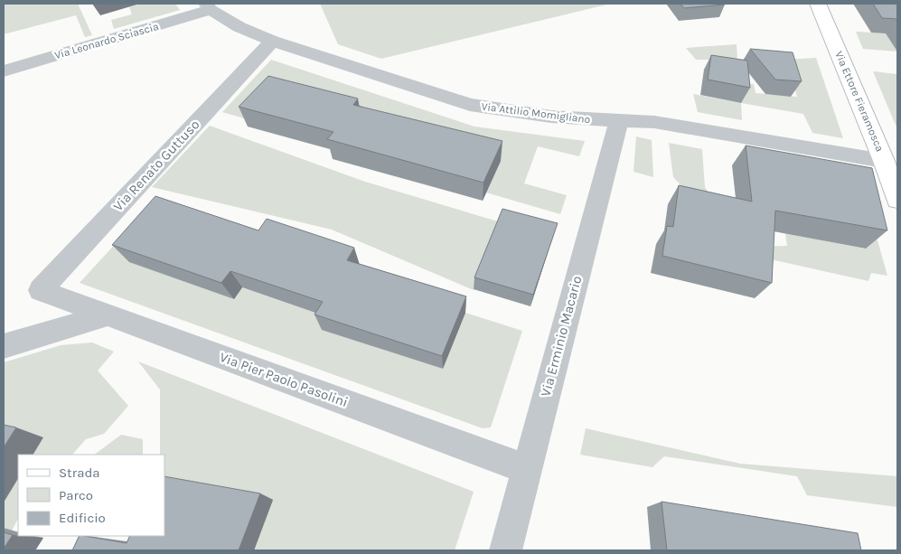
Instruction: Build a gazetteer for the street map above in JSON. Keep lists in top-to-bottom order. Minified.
{"streets":{"main road":["Via Ettore Fieramosca"],"street":["Via Leonardo Sciascia","Via Attilio Momigliano","Via Renato Guttuso","Via Erminio Macario","Via Pier Paolo Pasolini"]},"crossings":[["Via Leonardo Sciascia","Via Attilio Momigliano"],["Via Ettore Fieramosca","Via Attilio Momigliano"],["Via Attilio Momigliano","Via Renato Guttuso"],["Via Attilio Momigliano","Via Erminio Macario"],["Via Renato Guttuso","Via Pier Paolo Pasolini"],["Via Erminio Macario","Via Pier Paolo Pasolini"]],"legend":["Strada","Parco","Edificio"]}
